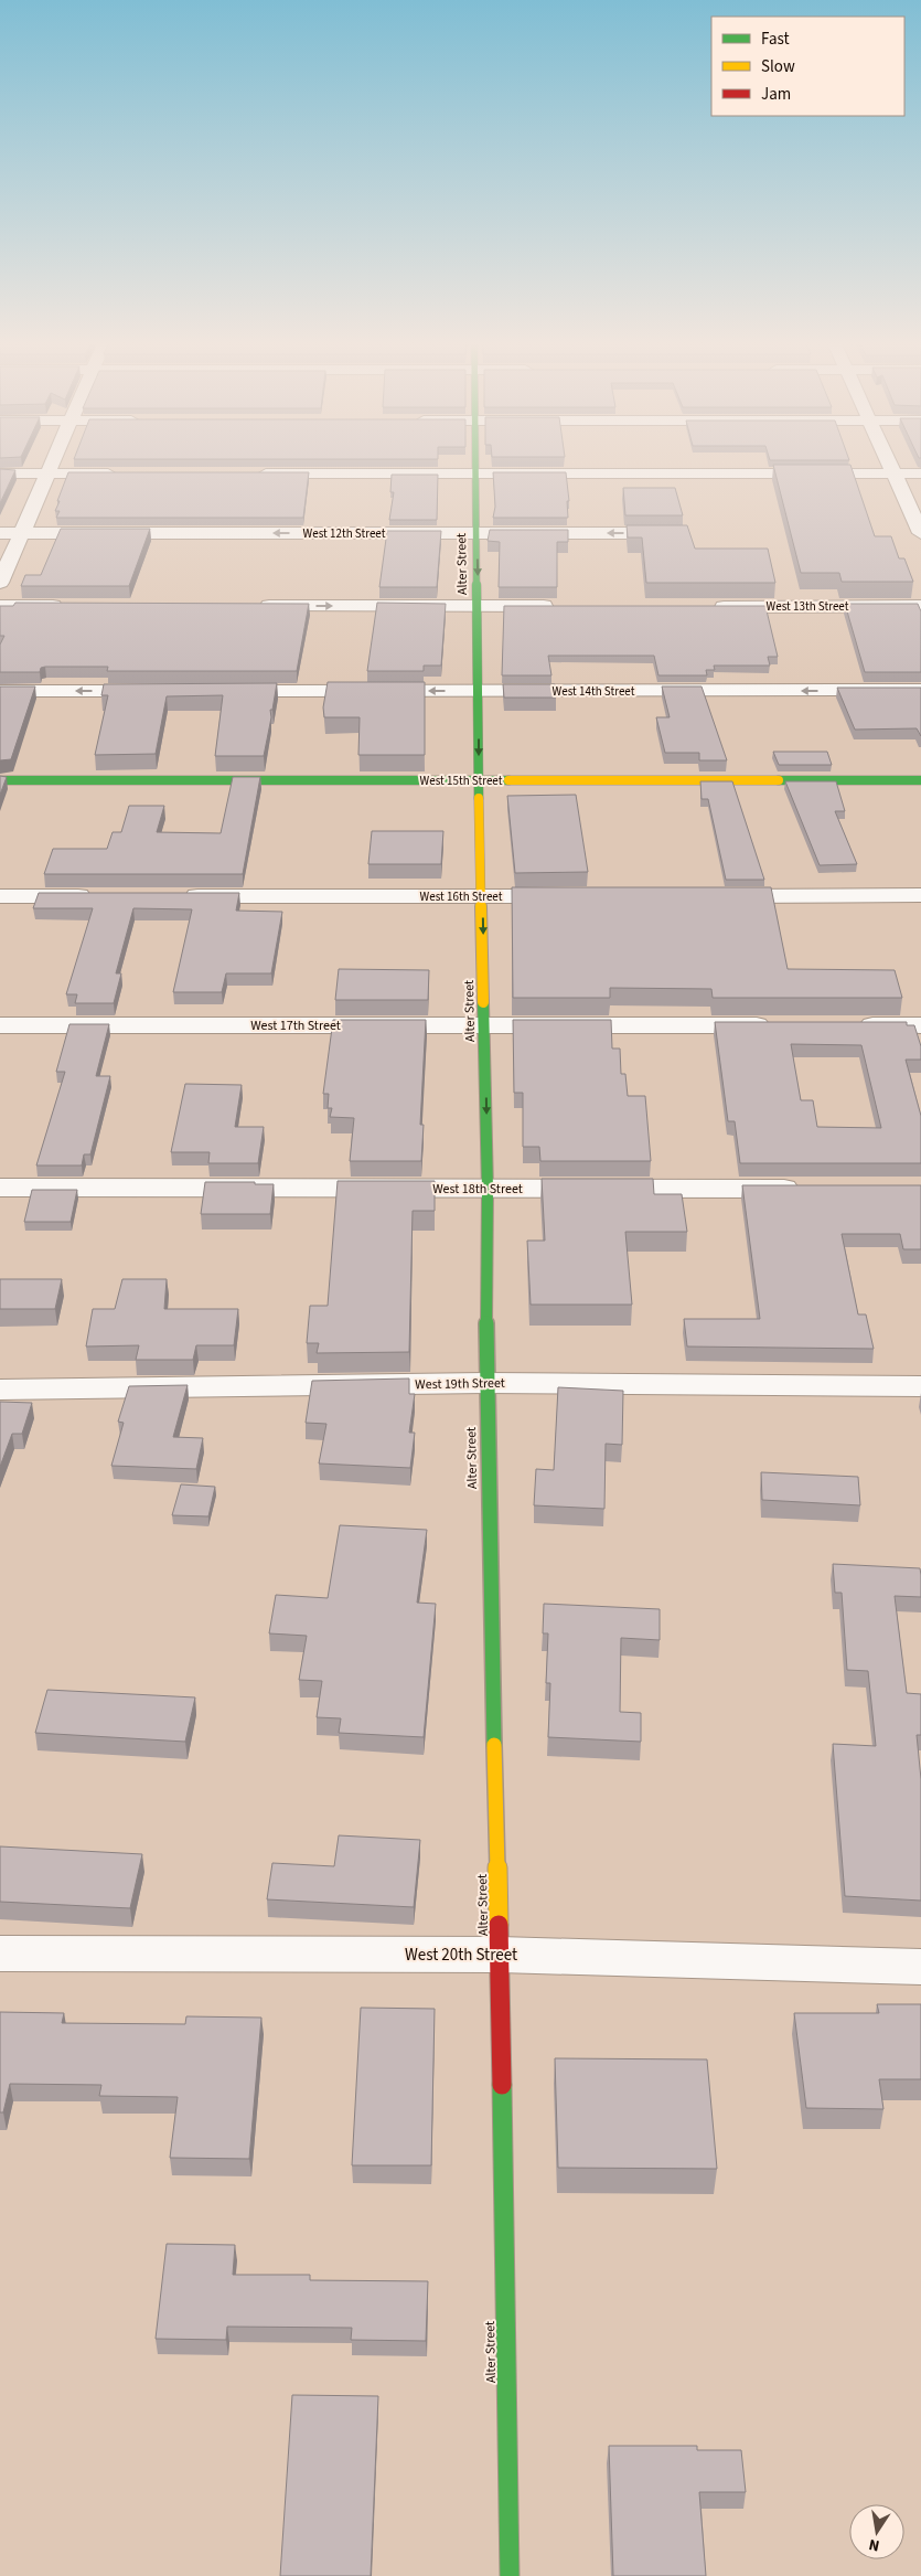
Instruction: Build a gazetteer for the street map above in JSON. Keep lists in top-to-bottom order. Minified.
{"streets":{"street":["West 12th Street","Alter Street","West 13th Street","West 14th Street","West 15th Street","West 16th Street","West 17th Street","West 18th Street","West 19th Street","West 20th Street"]},"crossings":[["West 12th Street","Alter Street"],["Alter Street","West 14th Street"],["Alter Street","West 15th Street"],["Alter Street","West 16th Street"],["Alter Street","West 17th Street"],["Alter Street","West 18th Street"],["Alter Street","West 19th Street"],["Alter Street","West 20th Street"]],"legend":["Fast","Slow","Jam"],"north":"bottom"}
